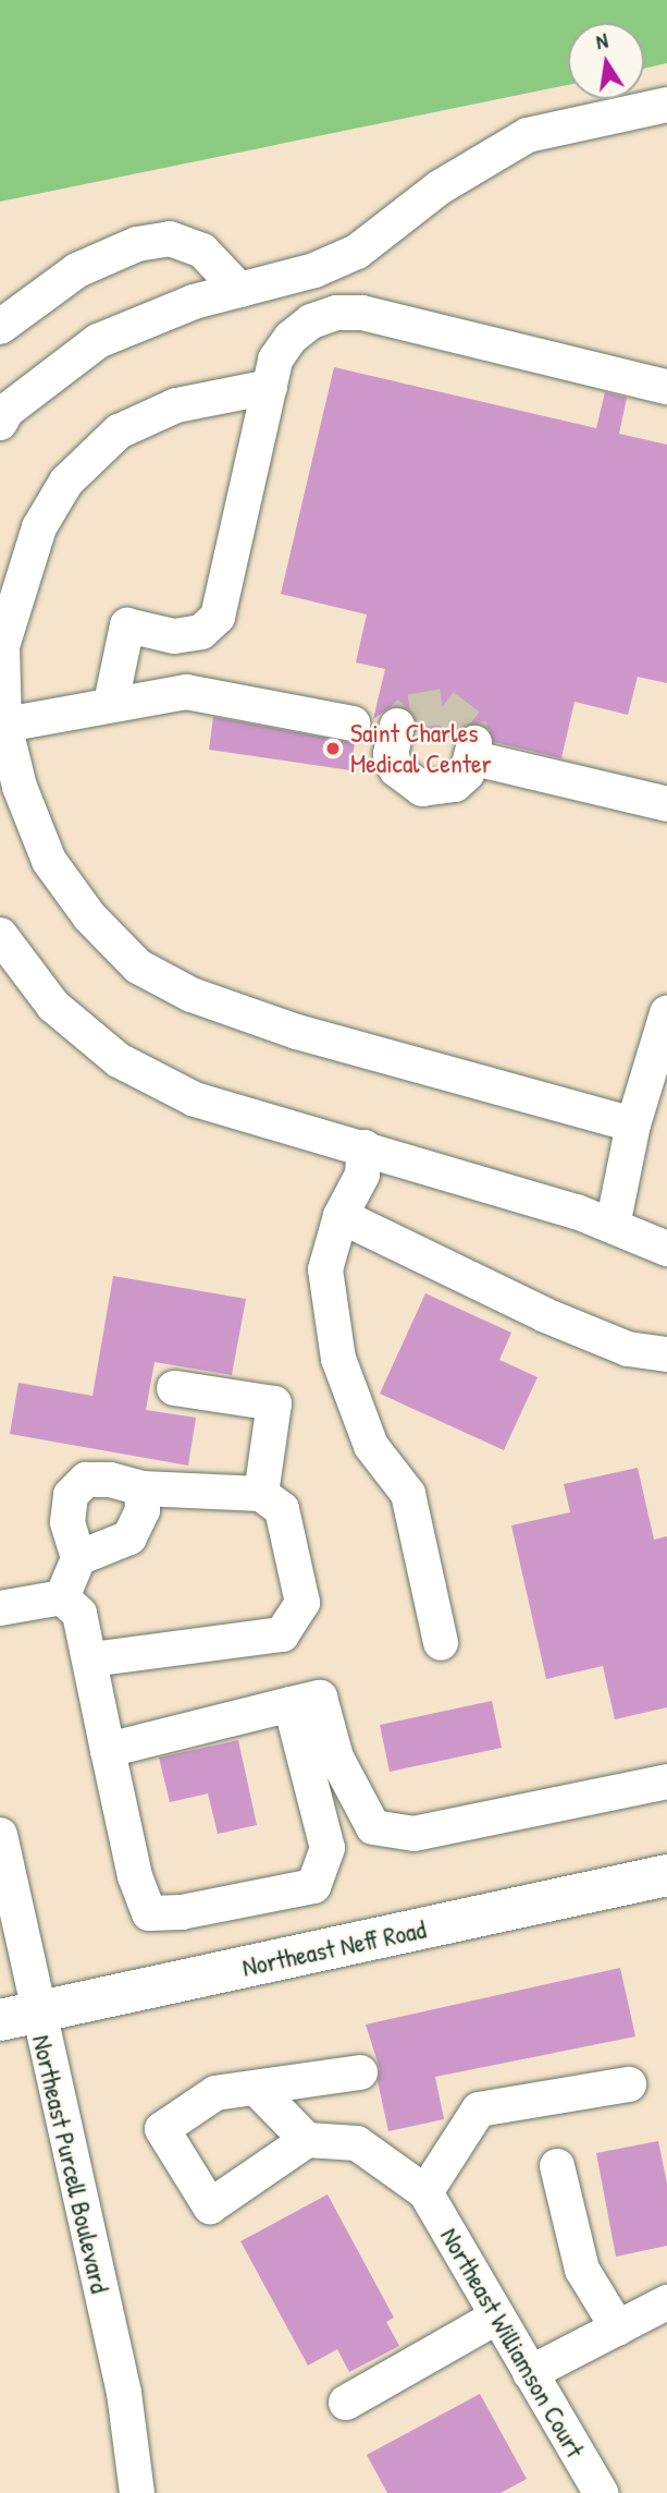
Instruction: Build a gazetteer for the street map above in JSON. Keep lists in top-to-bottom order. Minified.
{"streets":{"main road":["Northeast Neff Road"],"street":["Northeast Purcell Boulevard","Northeast Williamson Court"]},"crossings":[["Northeast Neff Road","Northeast Purcell Boulevard"]],"places":["Saint Charles Medical Center"],"north":"top"}
